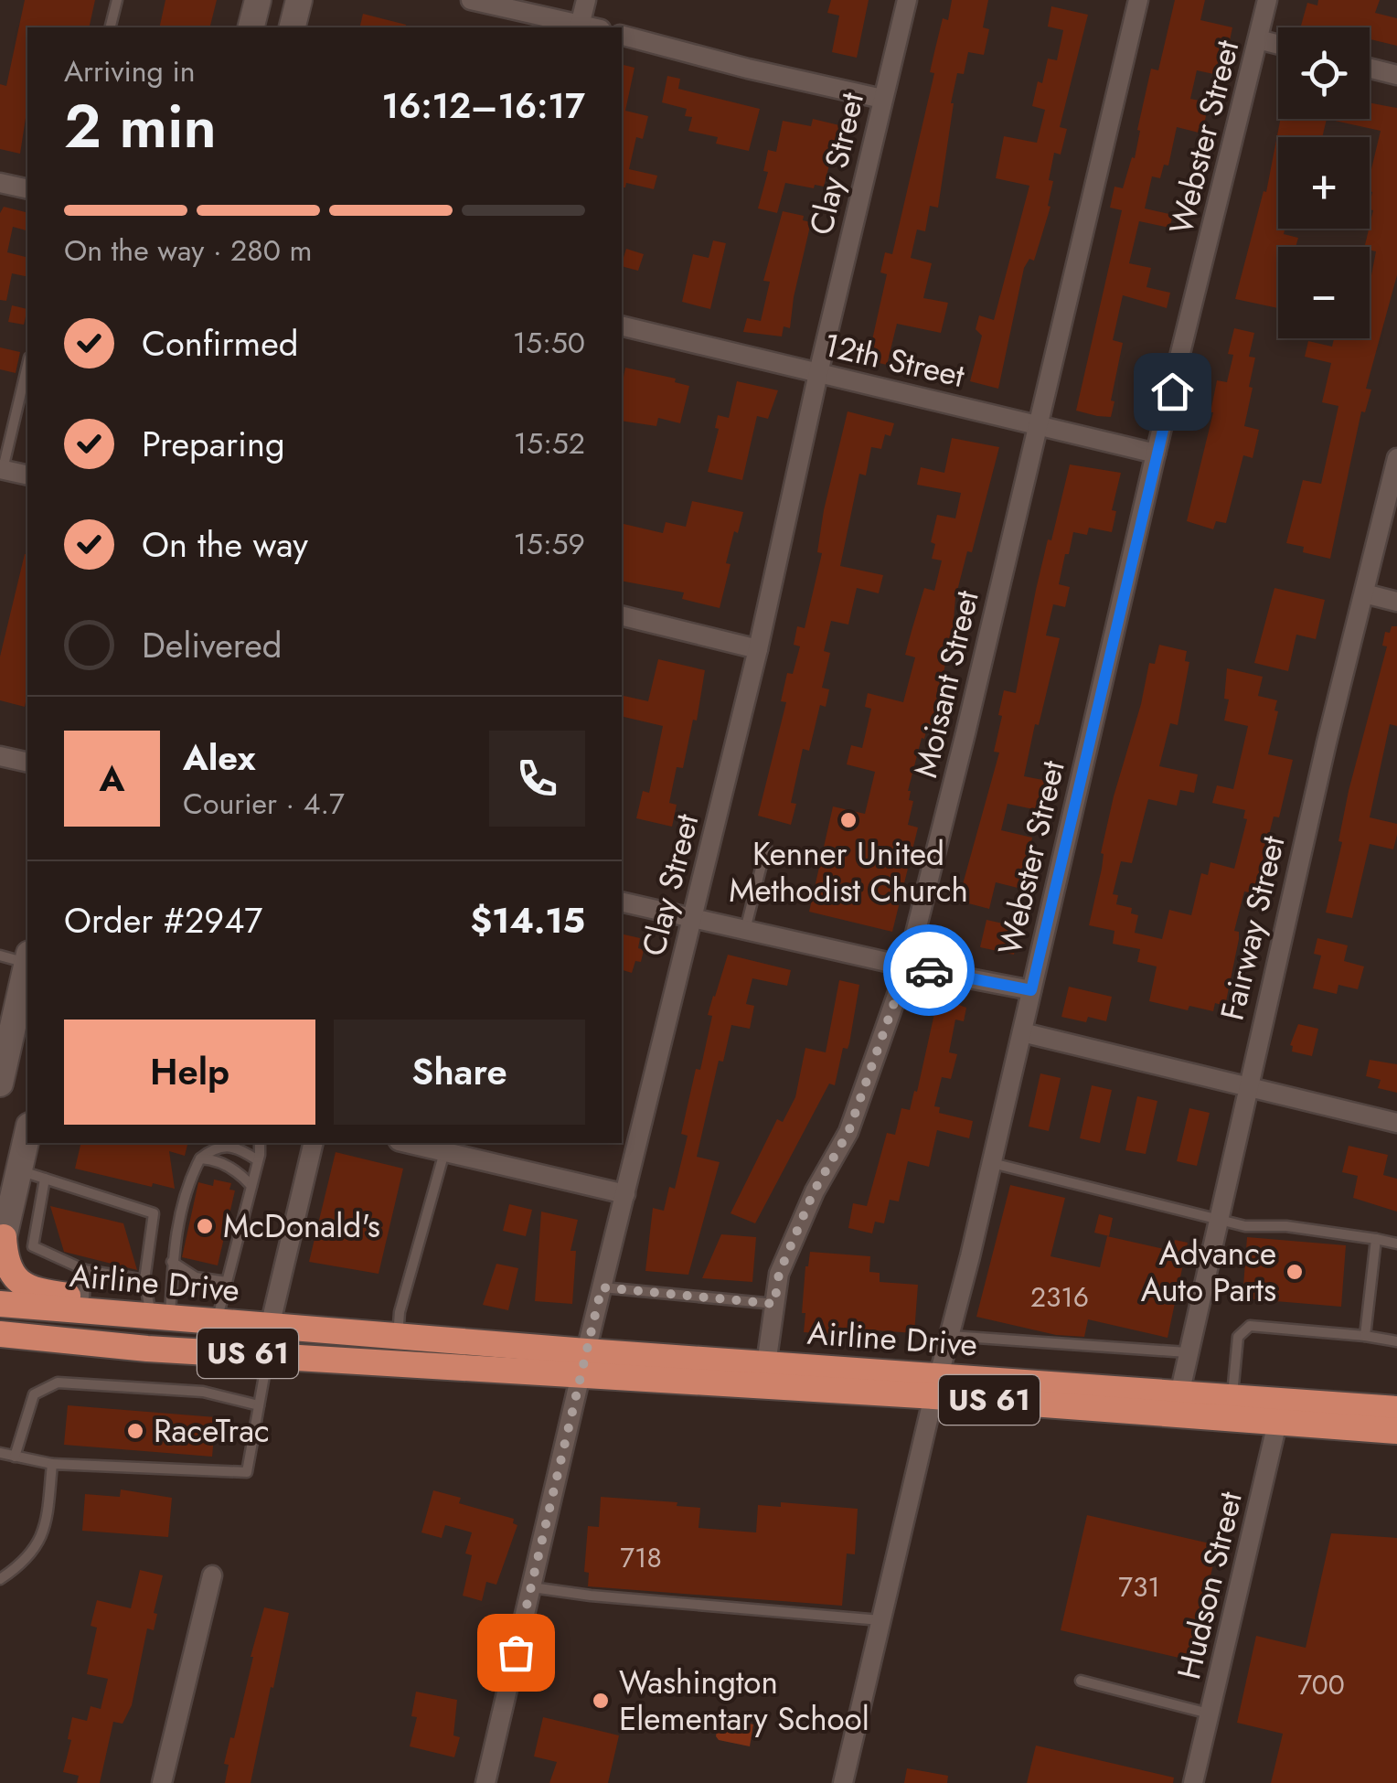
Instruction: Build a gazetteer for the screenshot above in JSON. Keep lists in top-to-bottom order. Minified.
{"streets":{"highway":["Airline Drive","US 61"],"street":["Webster Street","Clay Street","12th Street","Moisant Street","Fairway Street","Hudson Street"]},"crossings":[["Webster Street","12th Street"],["Webster Street","Airline Drive"],["Clay Street","12th Street"],["Clay Street","Airline Drive"],["12th Street","Moisant Street"],["Moisant Street","Airline Drive"],["Fairway Street","Airline Drive"],["Airline Drive","Hudson Street"]],"places":["Kenner United Methodist Church","McDonald's","Advance Auto Parts","RaceTrac","Washington Elementary School"],"house_numbers":["2316","718","731","700"],"page":{"map_buttons":["+","−"],"heading":["2 min","Arriving in","16:12–16:17"],"panel":["Alex","Courier · 4.7","Order #2947","$14.15"],"bar":"On the way · 280 m","list":[["Confirmed","15:50"],["Preparing","15:52"],["On the way","15:59"],"Delivered"],"round":"A","buttons":["Help","Share"]}}
